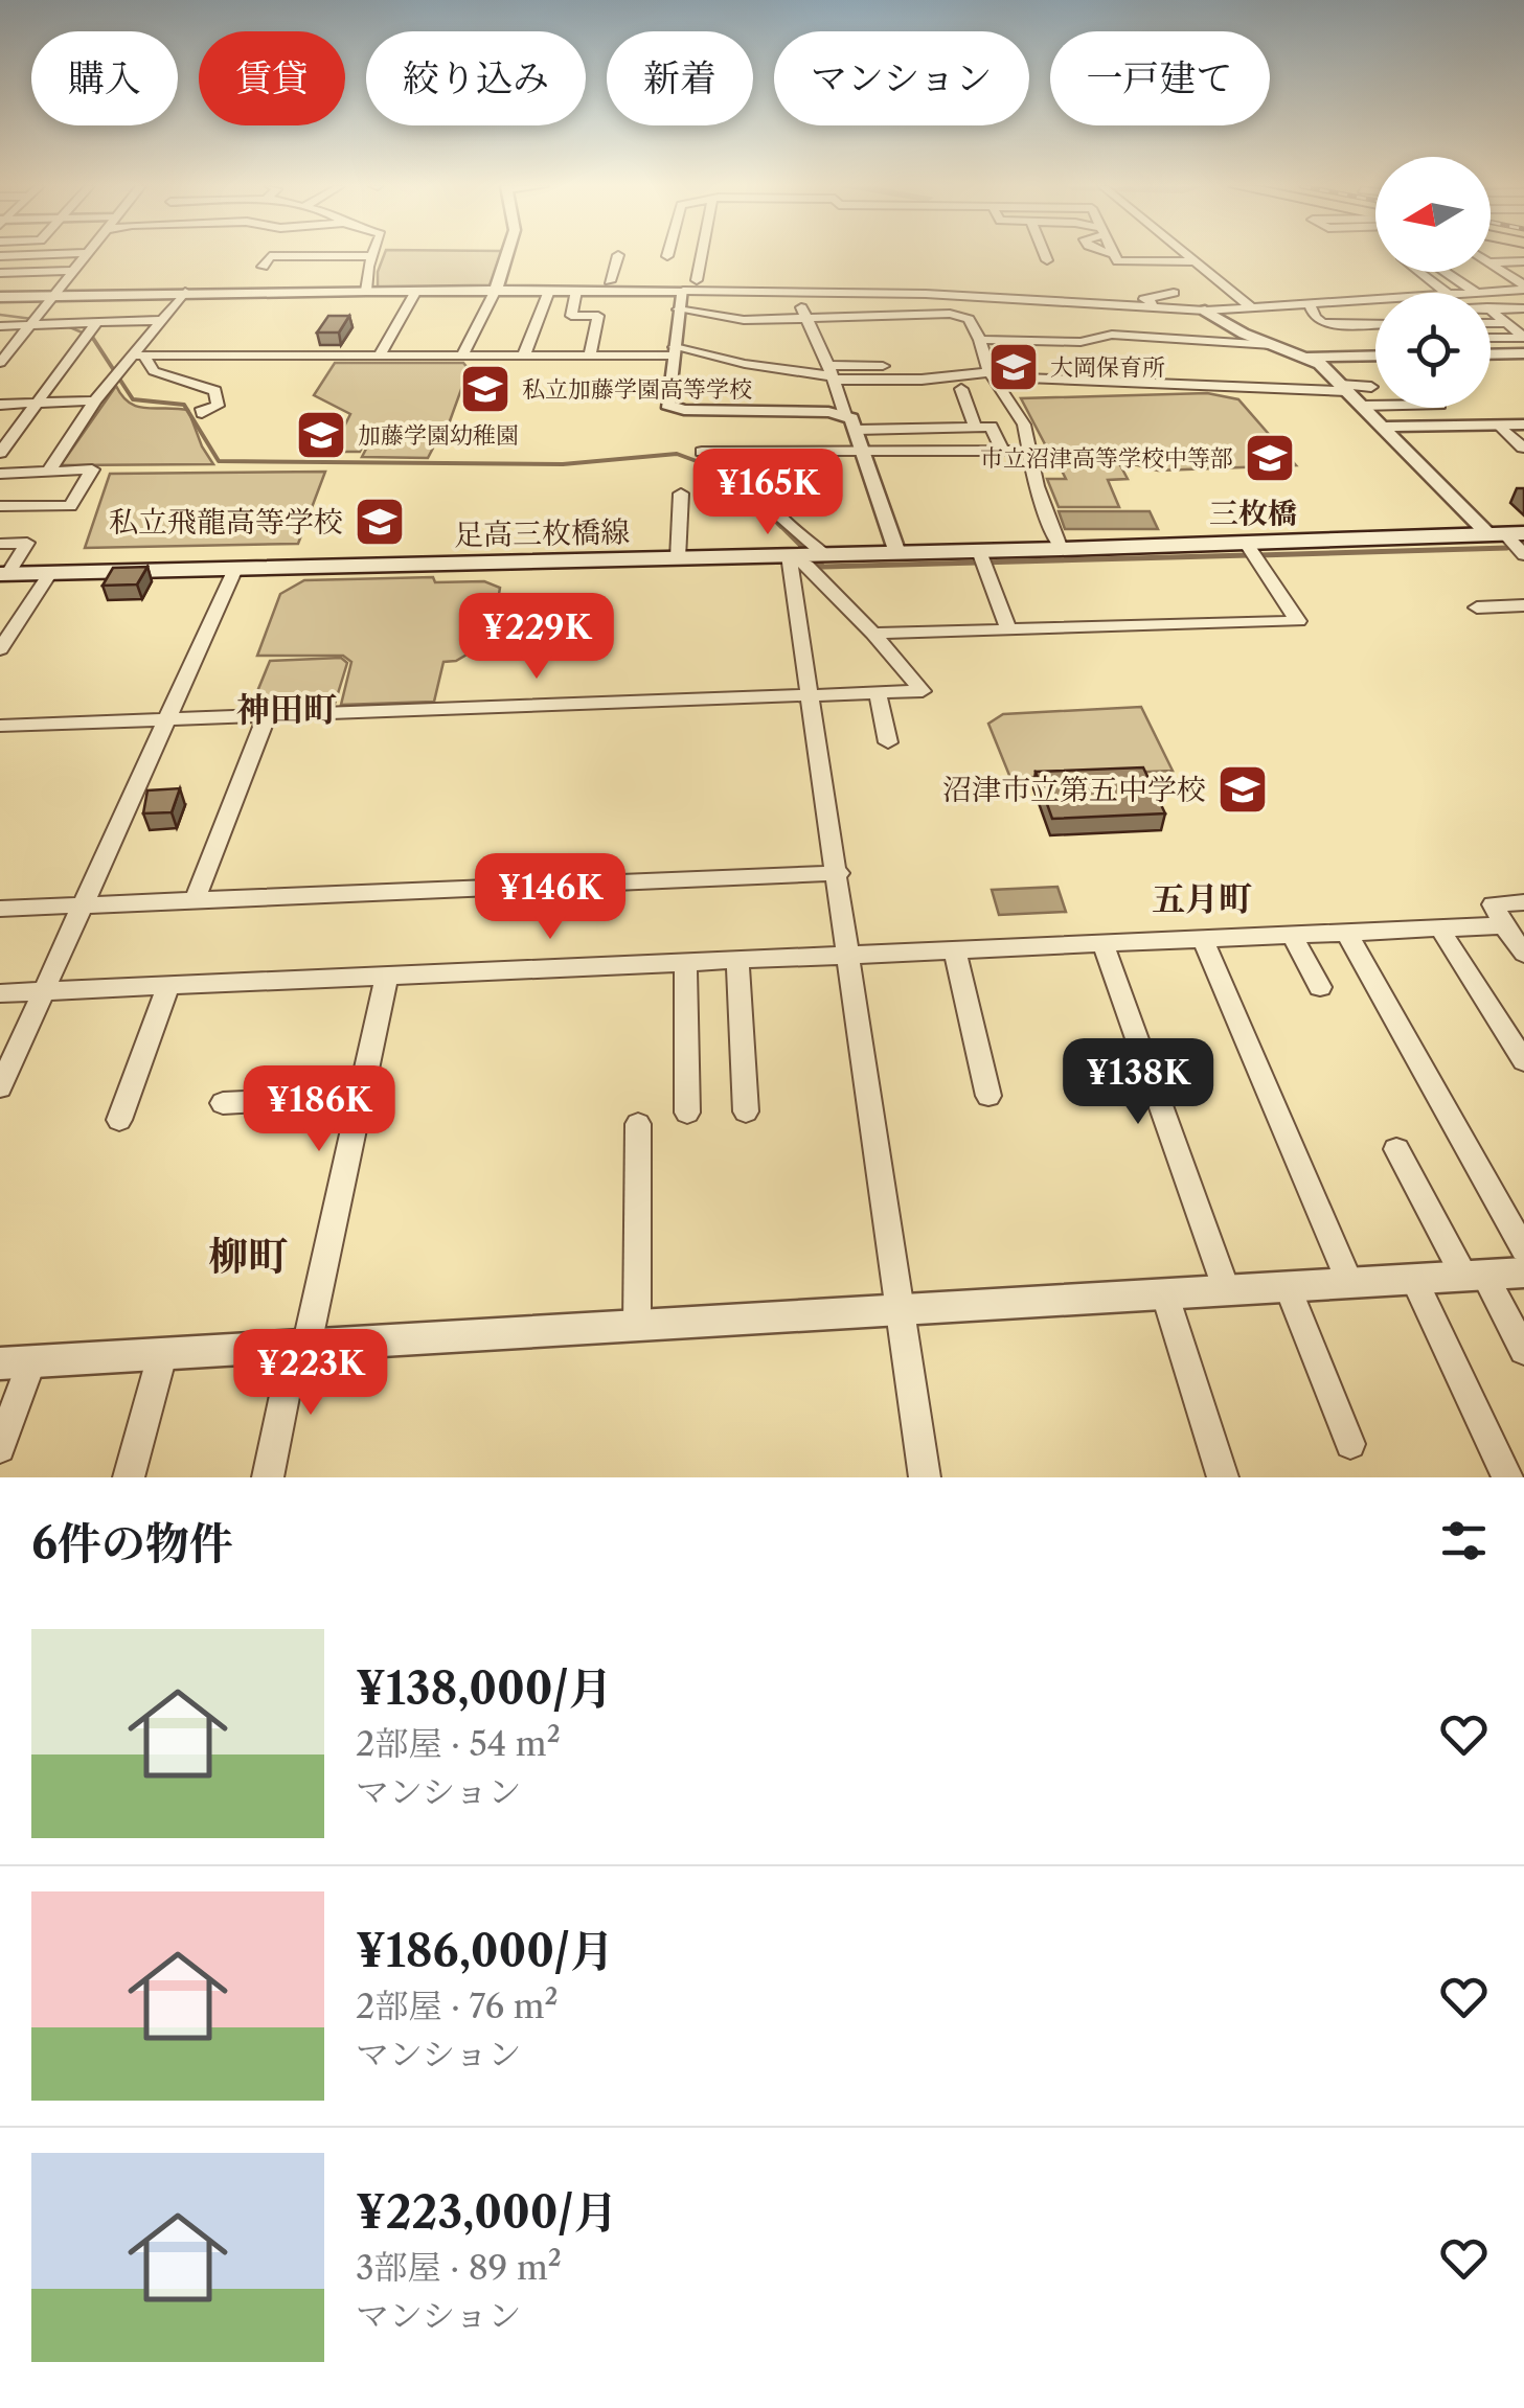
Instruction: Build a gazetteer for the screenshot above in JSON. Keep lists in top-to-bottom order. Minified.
{"streets":{"main road":["足高三枚橋線"]},"districts":["三枚橋","神田町","五月町","柳町"],"places":{"school or university":["大岡保育所","私立加藤学園高等学校","加藤学園幼稚園","市立沼津高等学校中等部","私立飛龍高等学校","沼津市立第五中学校"]},"north":"left","page":{"chip":["購入","賃貸","絞り込み","新着","マンション","一戸建て"],"price":["¥165K","¥229K","¥146K","¥138K","¥186K","¥223K"],"heading":"6件の物件","list":[{"name":"¥138,000/月","note":"2部屋 · 54 m² · マンション"},{"name":"¥186,000/月","note":"2部屋 · 76 m² · マンション"},{"name":"¥223,000/月","note":"3部屋 · 89 m² · マンション"}]}}
